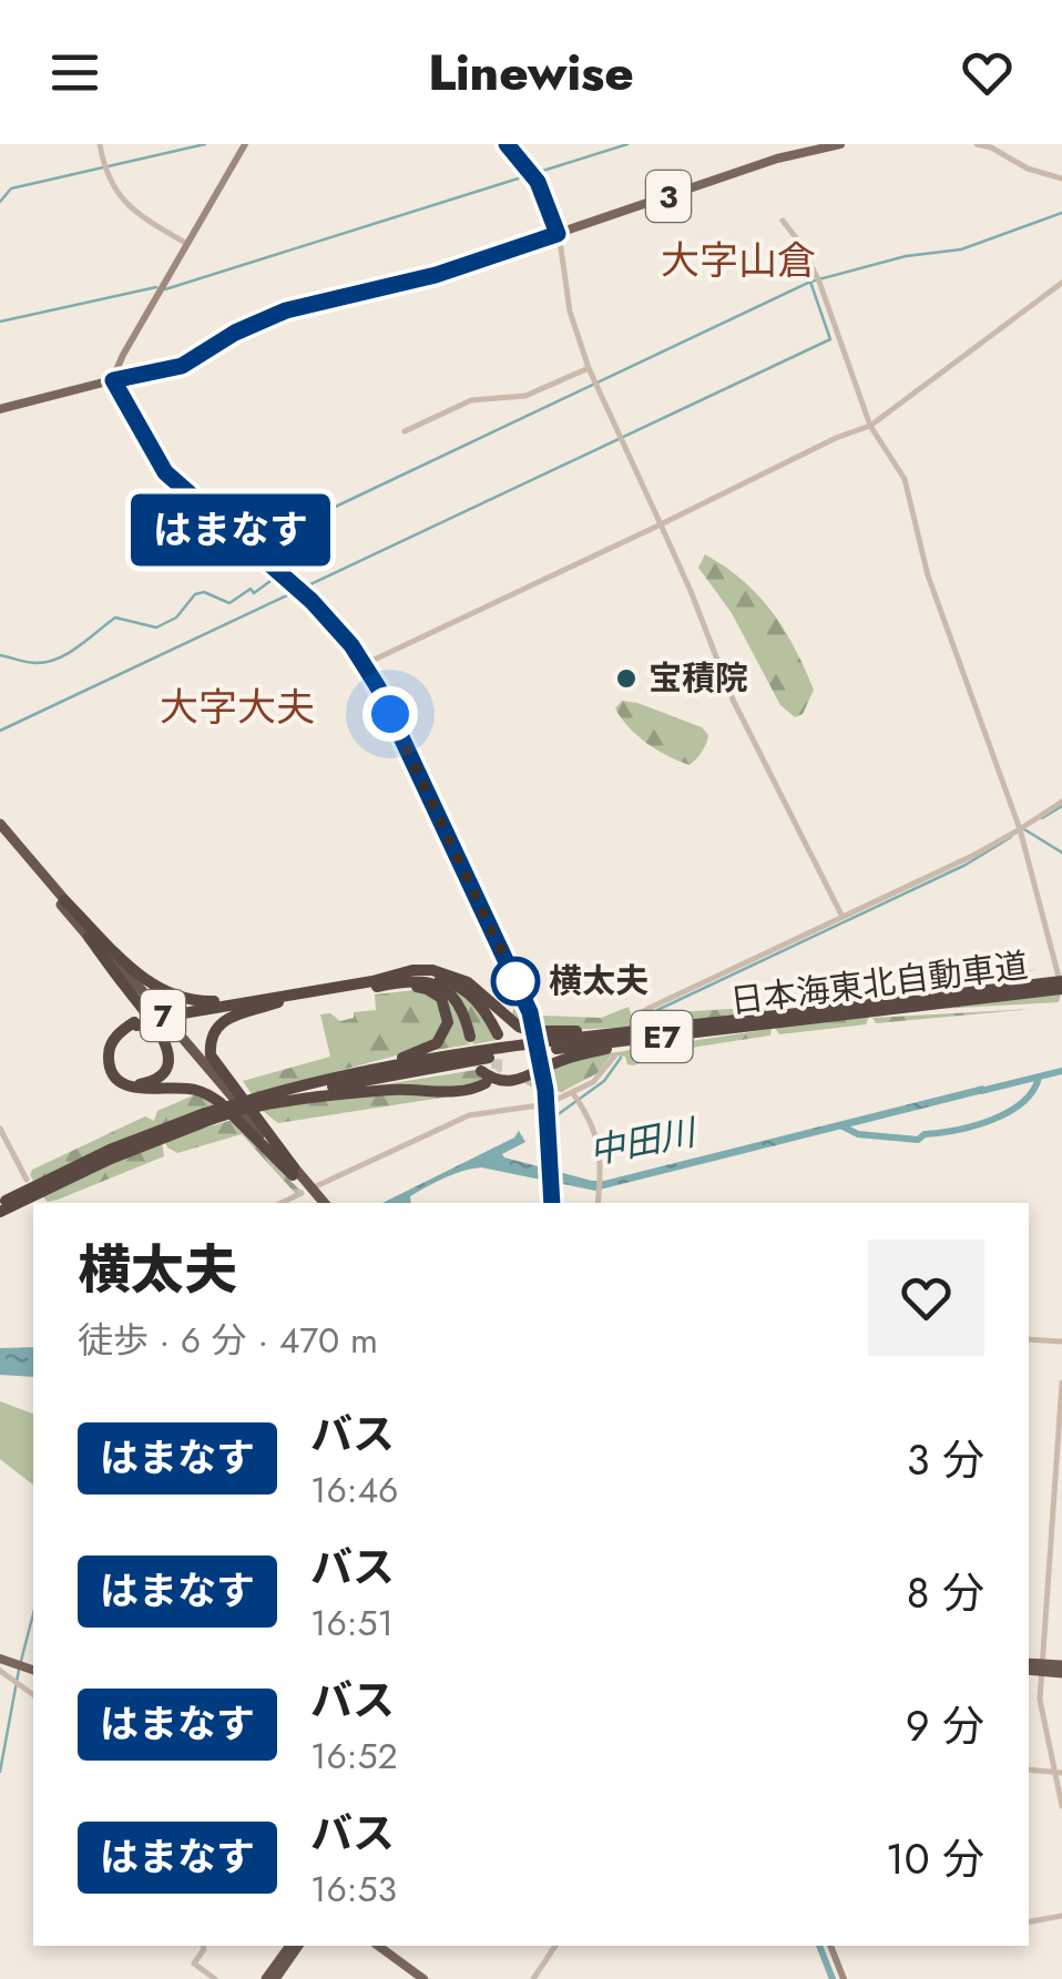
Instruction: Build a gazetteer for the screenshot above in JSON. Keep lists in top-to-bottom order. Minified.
{"streets":{"highway":["日本海東北自動車道","7","E7"],"main road":["3"]},"districts":["大字山倉","大字大夫"],"water":["中田川"],"places":["宝積院","横太夫"],"lines":["bus line はまなす"],"page":{"header":"Linewise","on_map":"はまなす","heading":["横太夫","徒歩 · 6 分 · 470 m"],"list":[{"mark":"はまなす","name":"バス","note":"16:46","value":"3 分"},{"mark":"はまなす","name":"バス","note":"16:51","value":"8 分"},{"mark":"はまなす","name":"バス","note":"16:52","value":"9 分"},{"mark":"はまなす","name":"バス","note":"16:53","value":"10 分"}]}}
